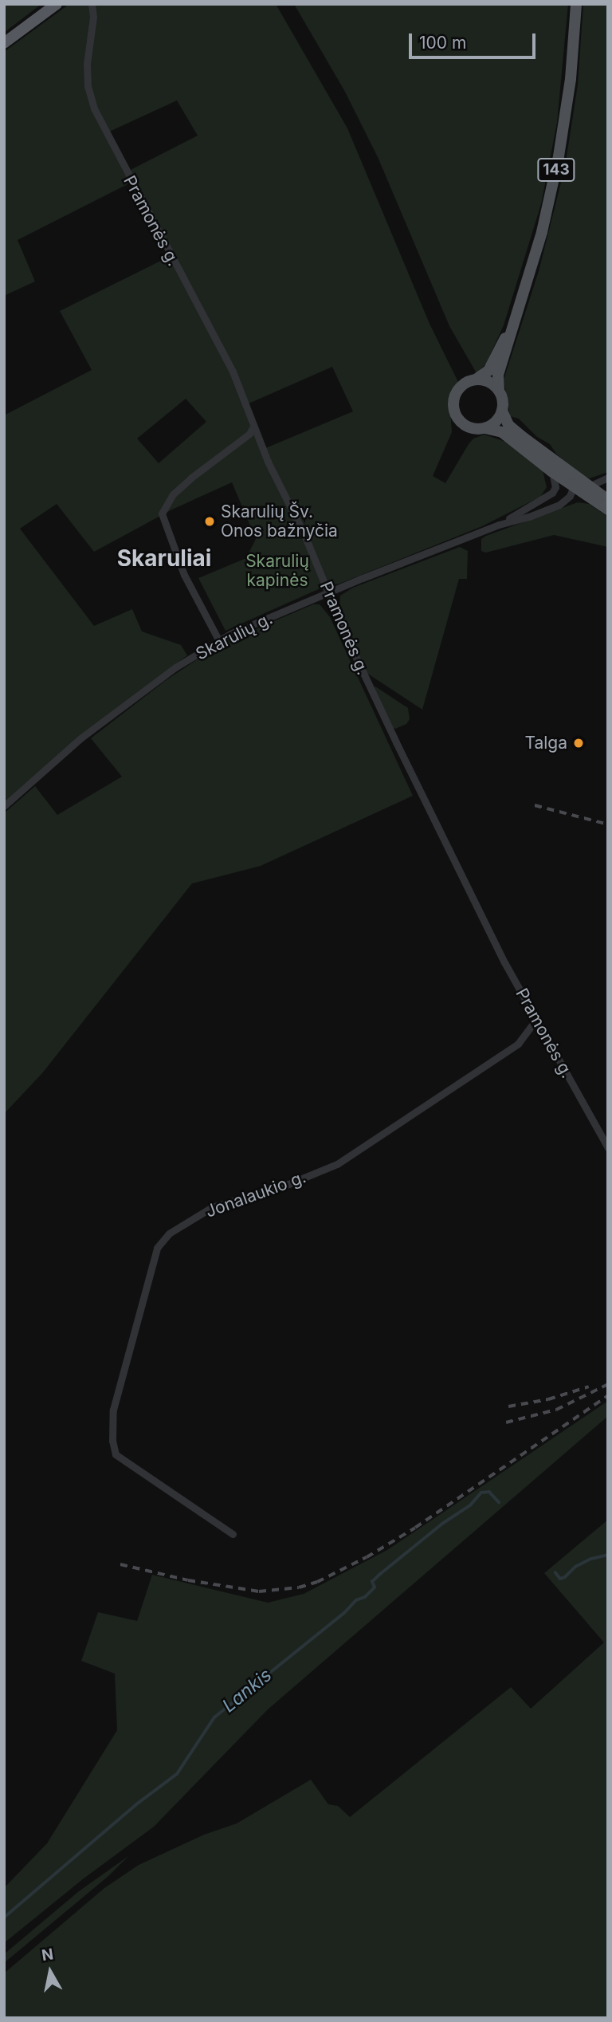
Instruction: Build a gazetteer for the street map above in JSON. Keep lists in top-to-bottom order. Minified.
{"streets":{"main road":["143"],"street":["Pramonės g.","Skarulių g.","Jonalaukio g."]},"crossings":[["143","Skarulių g."],["Pramonės g.","Skarulių g."],["Pramonės g.","Jonalaukio g."]],"districts":["Skaruliai"],"water":["Lankis"],"parks":["Skarulių kapinės"],"places":["Skarulių Šv. Onos bažnyčia","Talga"],"scale_bar":"100 m","north":"top"}
